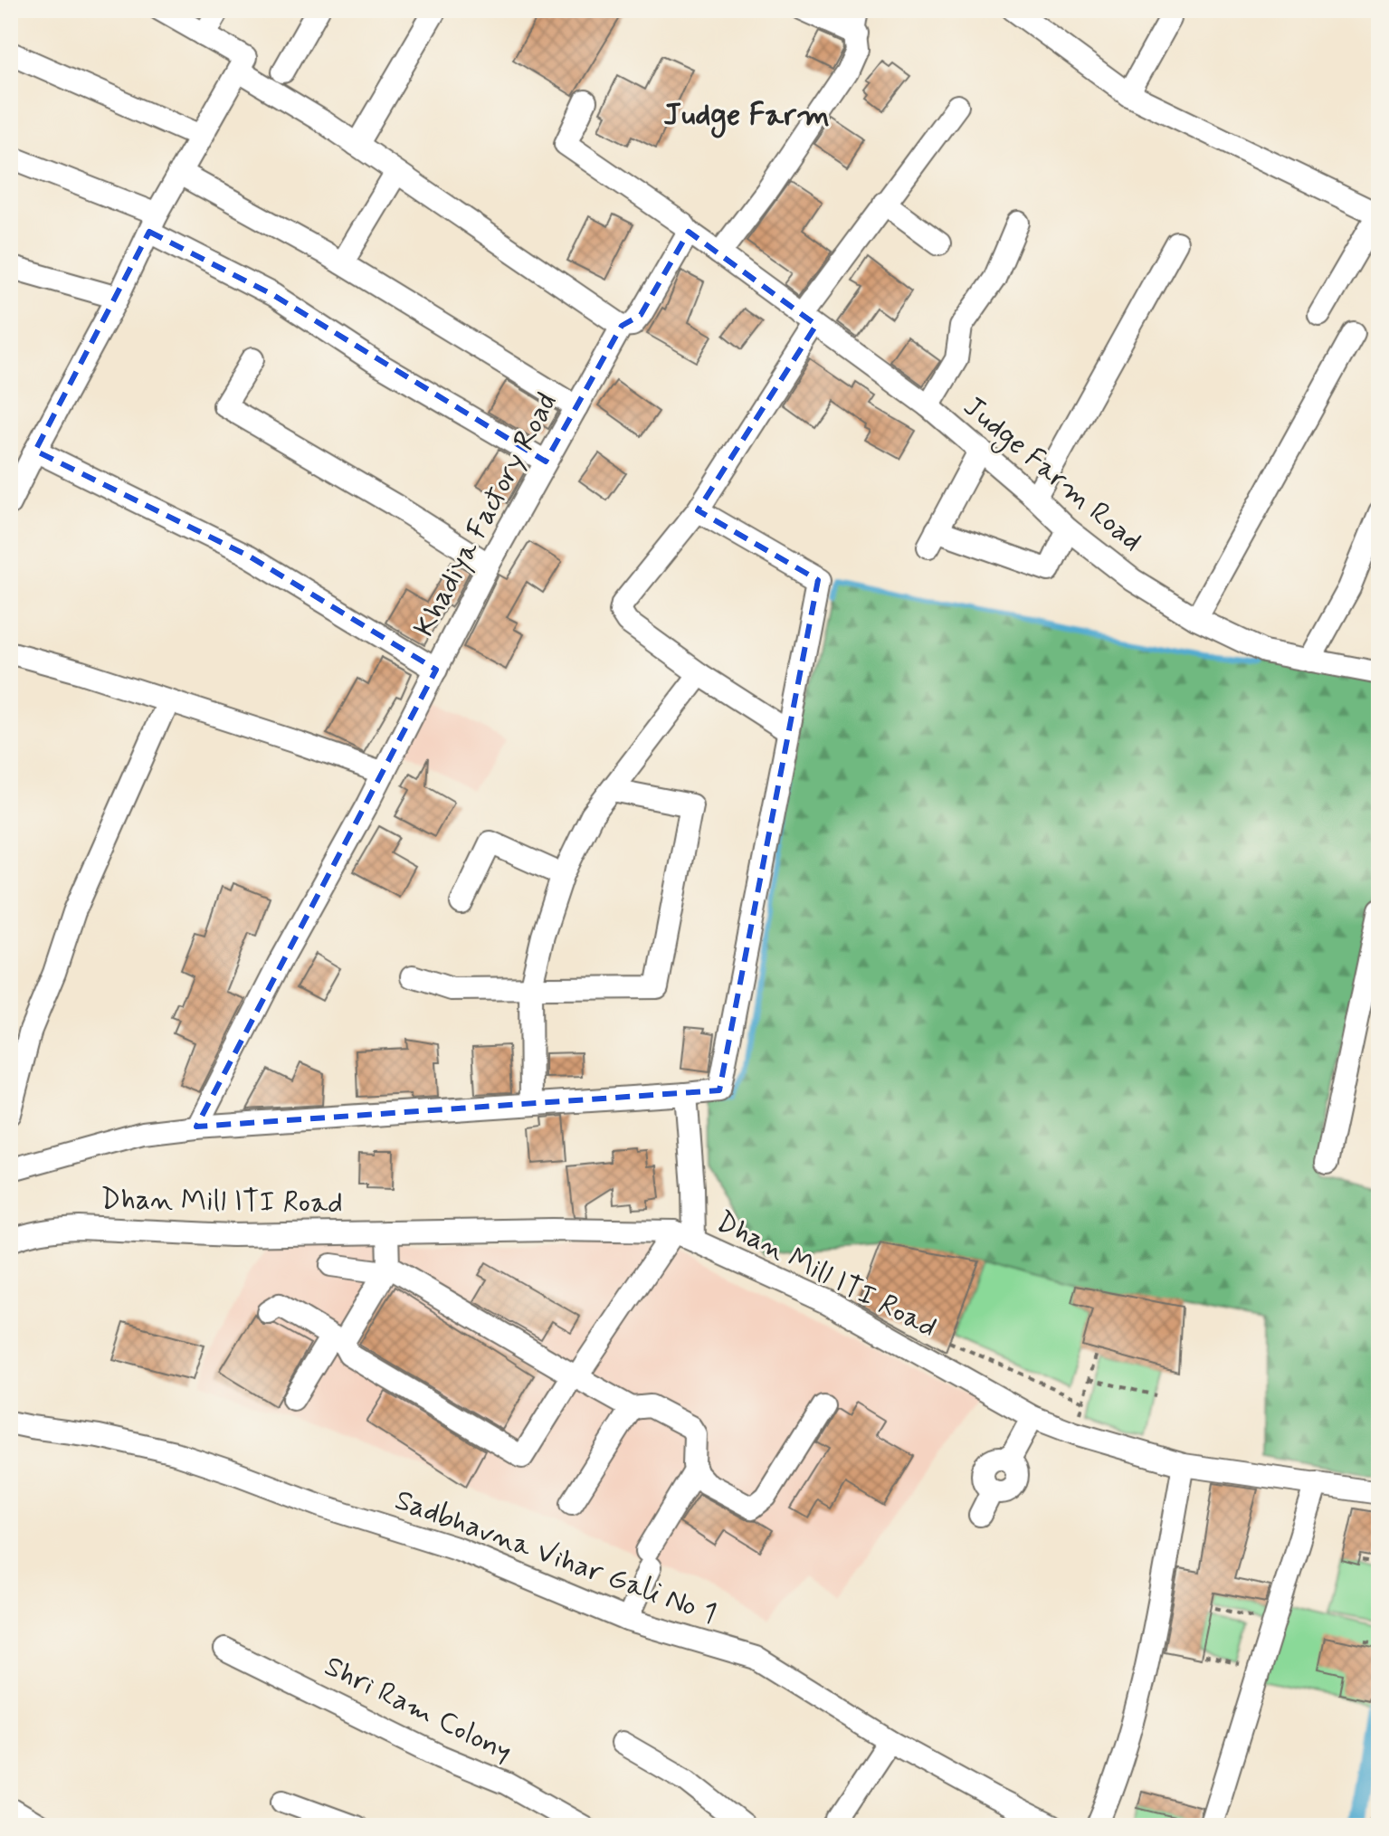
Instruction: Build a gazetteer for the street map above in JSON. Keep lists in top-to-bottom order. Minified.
{"streets":{"street":["Judge Farm Road","Khadiya Factory Road","Dhan Mill ITI Road","Sadbhavna Vihar Gali No 1","Shri Ram Colony"]},"districts":["Judge Farm"]}
